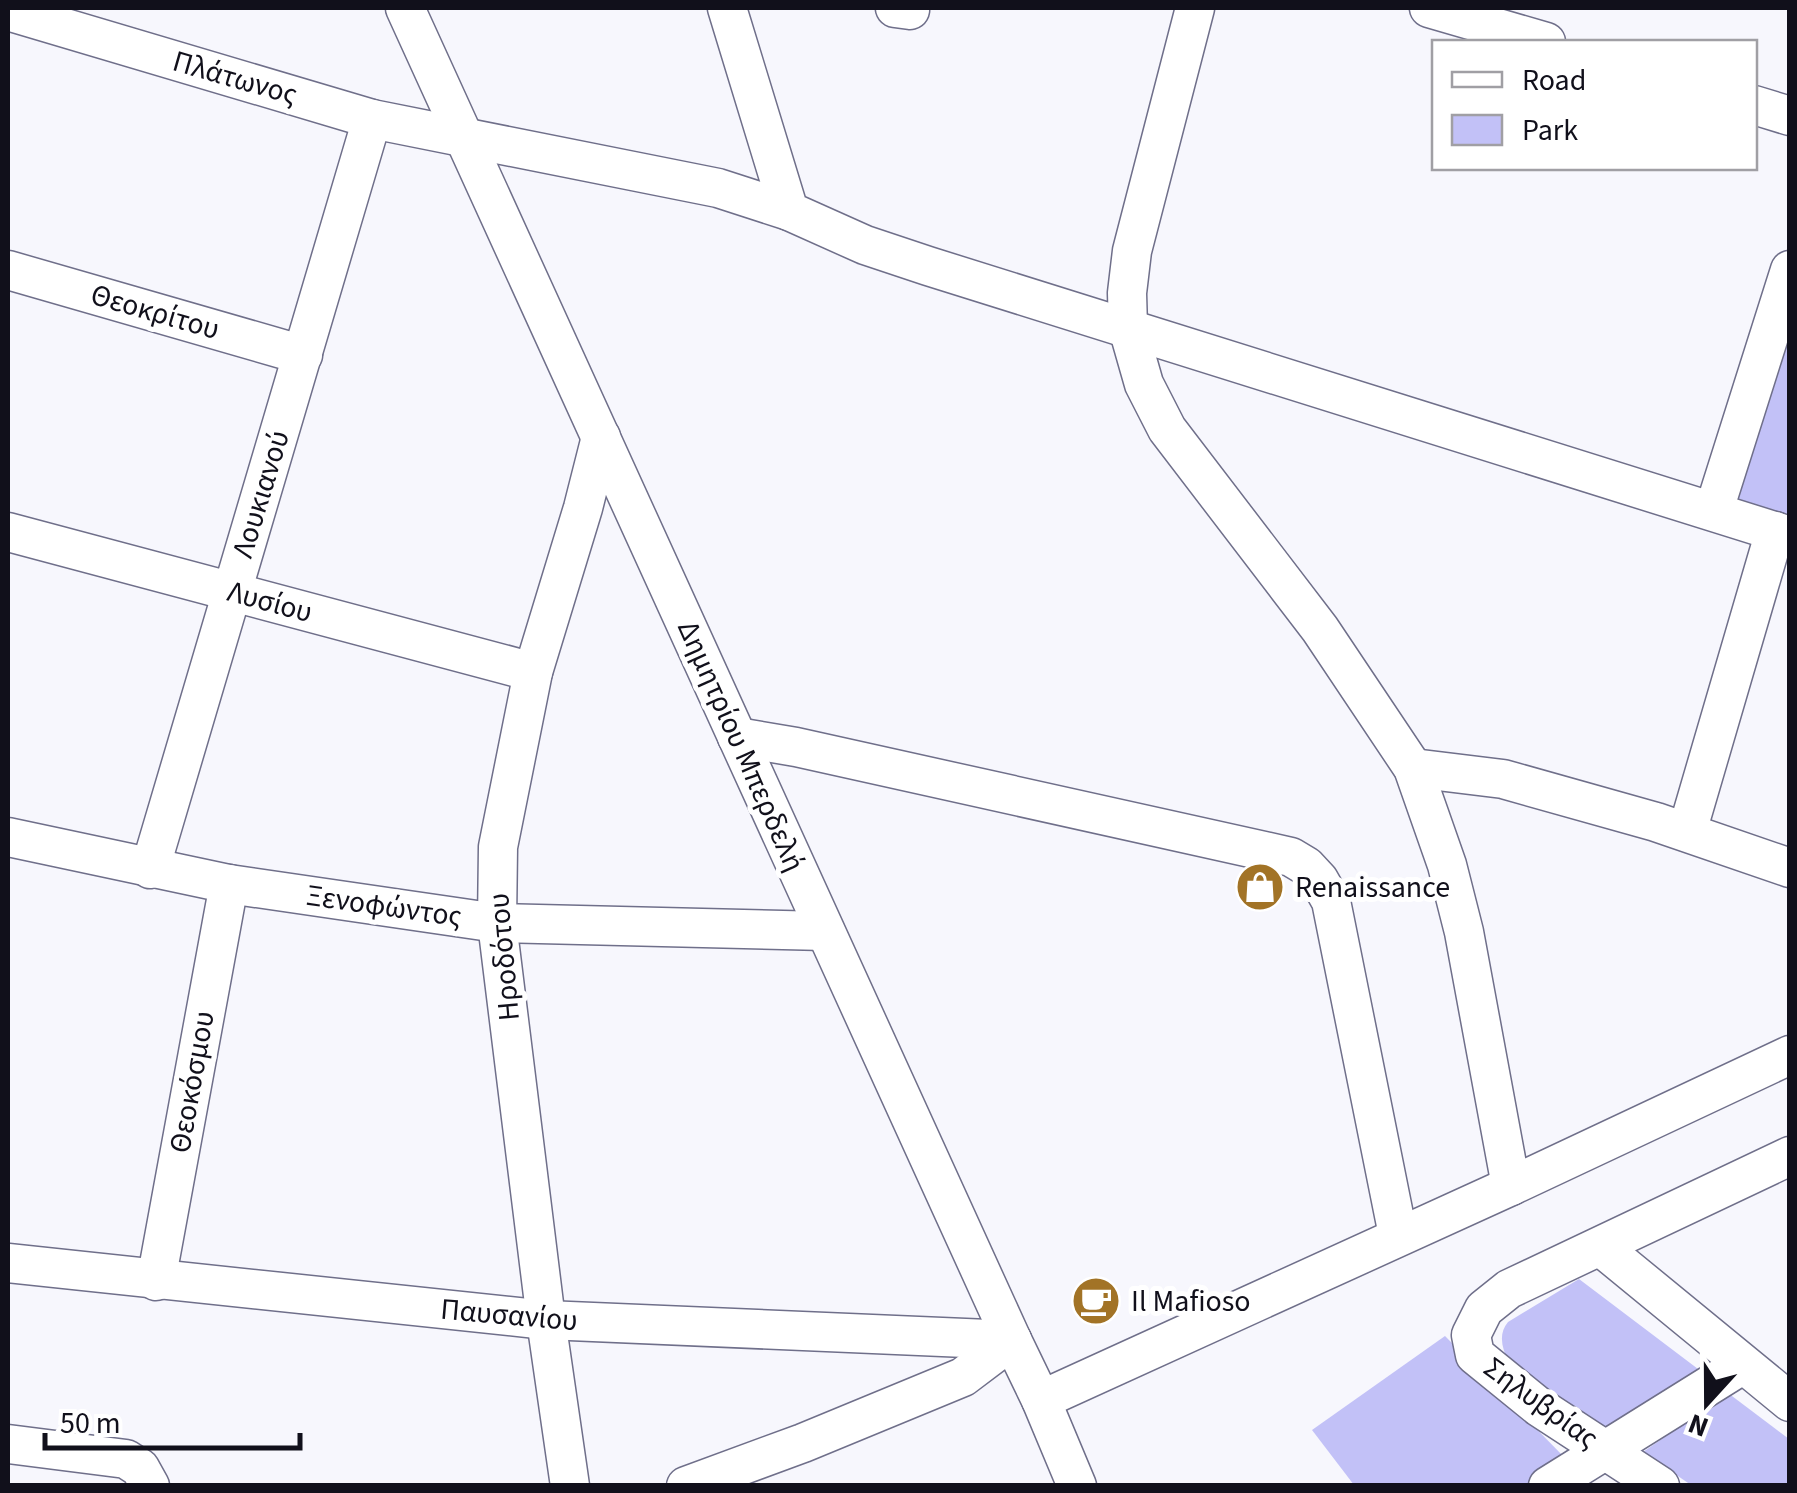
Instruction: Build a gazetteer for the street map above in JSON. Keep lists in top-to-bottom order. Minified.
{"streets":{"street":["Πλάτωνος","Θεοκρίτου","Λουκιανού","Λυσίου","Δημητρίου Μπερδελή","Ξενοφώντος","Ηροδότου","Θεοκόσμου","Παυσανίου","Σηλυβρίας"]},"crossings":[["Πλάτωνος","Λουκιανού"],["Πλάτωνος","Δημητρίου Μπερδελή"],["Θεοκρίτου","Λουκιανού"],["Λουκιανού","Λυσίου"],["Λουκιανού","Ξενοφώντος"],["Λυσίου","Ηροδότου"],["Δημητρίου Μπερδελή","Ξενοφώντος"],["Δημητρίου Μπερδελή","Ηροδότου"],["Δημητρίου Μπερδελή","Παυσανίου"],["Ξενοφώντος","Ηροδότου"],["Ξενοφώντος","Θεοκόσμου"],["Ηροδότου","Παυσανίου"],["Θεοκόσμου","Παυσανίου"]],"places":{"shop":["Renaissance"],"cafe":["Il Mafioso"]},"legend":["Road","Park"],"scale_bar":"50 m","north":"bottom"}
